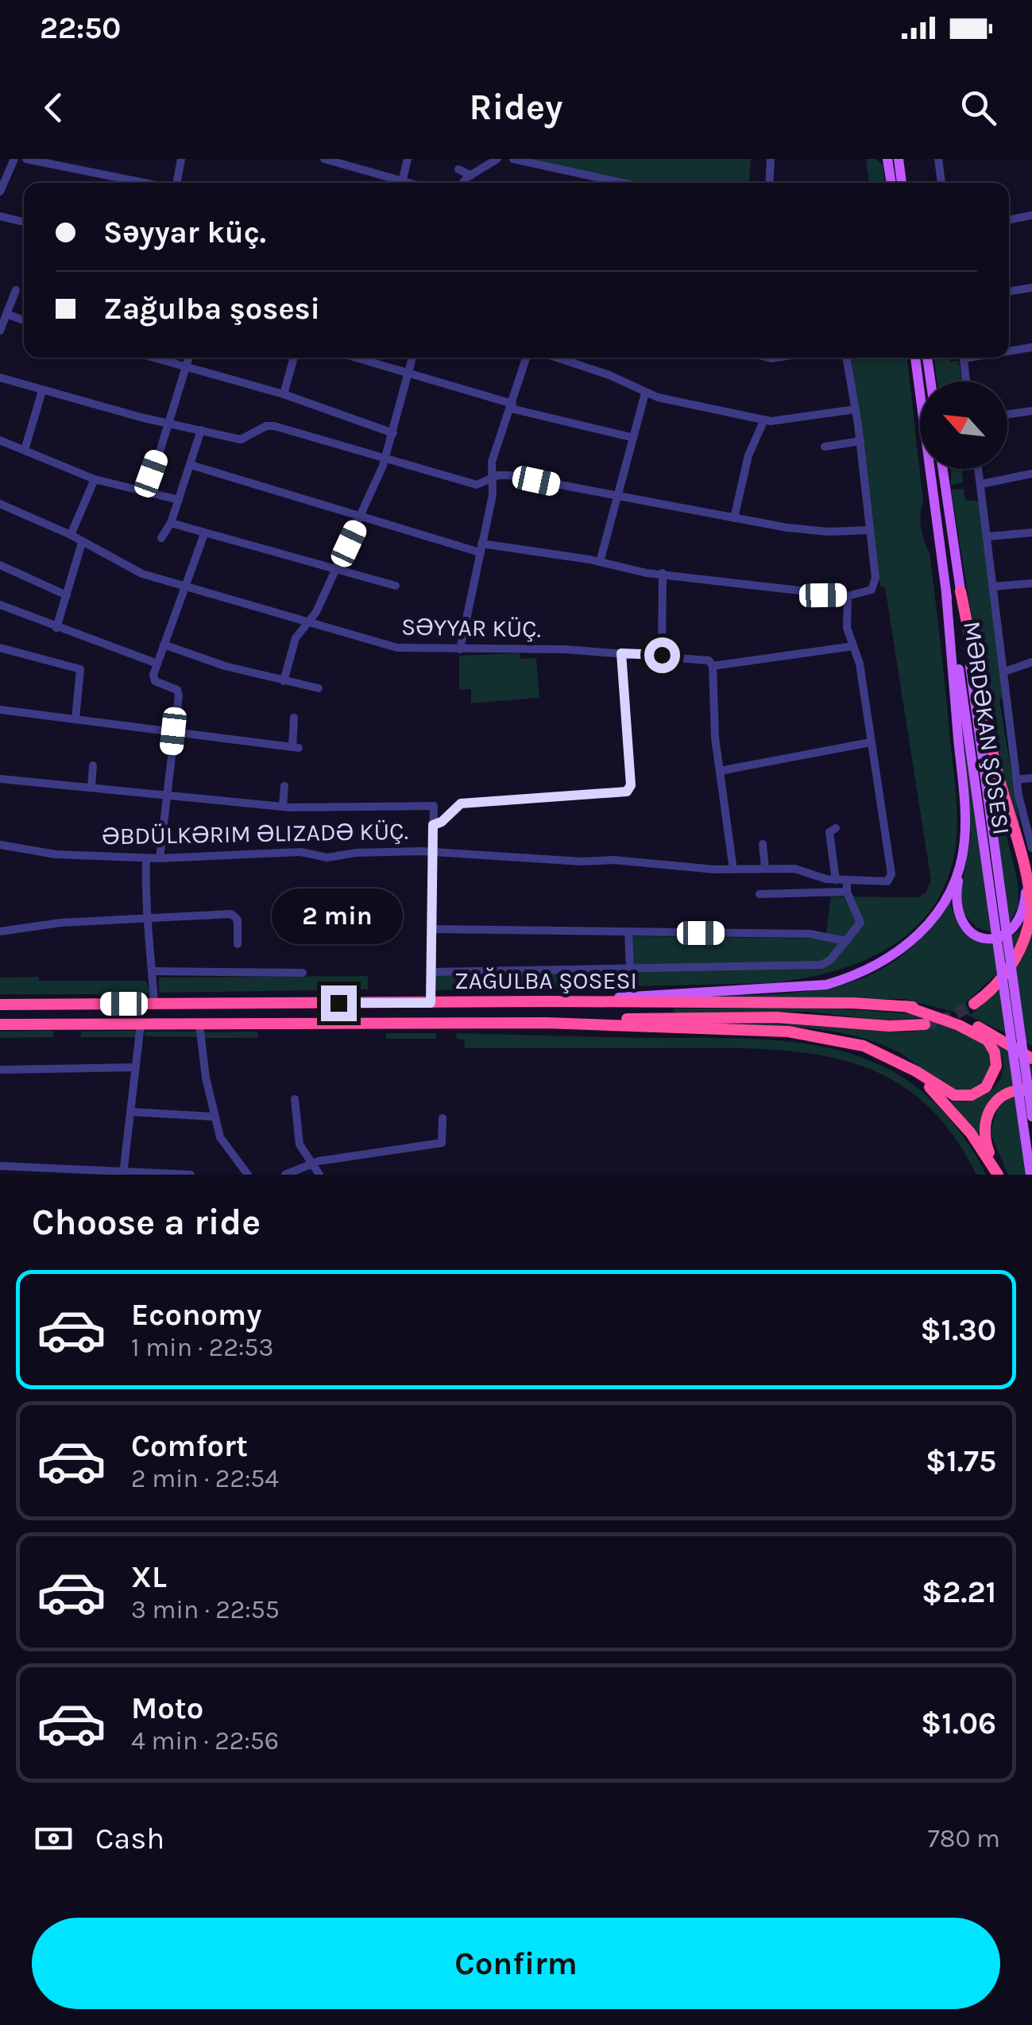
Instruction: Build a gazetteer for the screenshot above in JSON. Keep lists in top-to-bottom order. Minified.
{"streets":{"highway":["ZAĞULBA ŞOSESI"],"main road":["MƏRDƏKAN ŞOSESI"],"street":["SƏYYAR KÜÇ.","ƏBDÜLKƏRIM ƏLIZADƏ KÜÇ."]},"north":"top left","page":{"status":"22:50","header":"Ridey","banner":["Səyyar küç.","Zağulba şosesi"],"bubble":"2 min","heading":"Choose a ride","list":[{"name":"Economy","note":"1 min · 22:53","value":"$1.30"},{"name":"Comfort","note":"2 min · 22:54","value":"$1.75"},{"name":"XL","note":"3 min · 22:55","value":"$2.21"},{"name":"Moto","note":"4 min · 22:56","value":"$1.06"}],"pay":["Cash","780 m"],"buttons":"Confirm"}}
